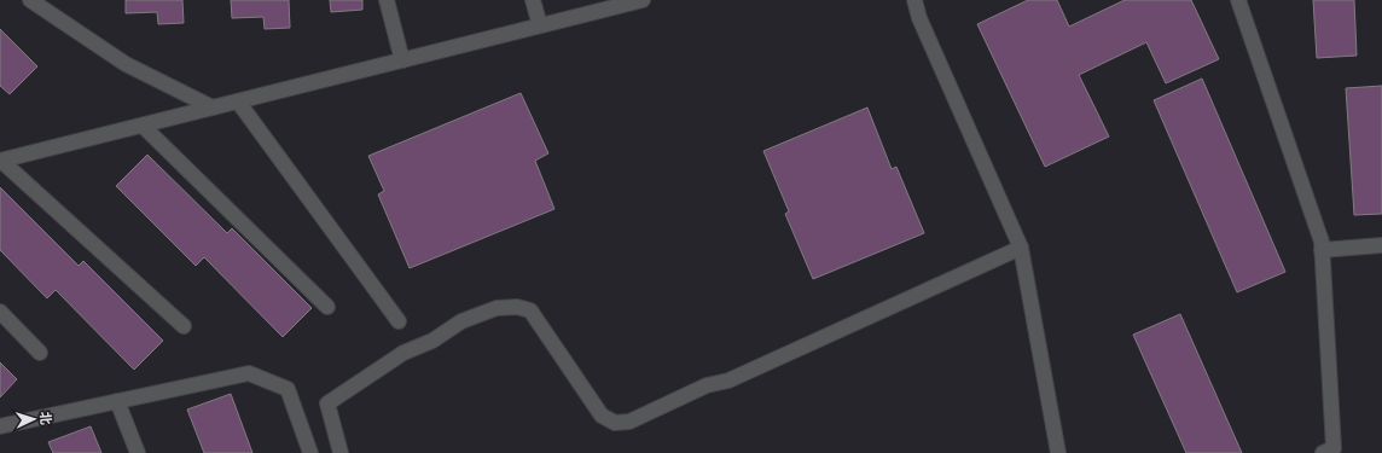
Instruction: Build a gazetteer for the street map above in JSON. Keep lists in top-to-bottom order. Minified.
{"north":"right"}
